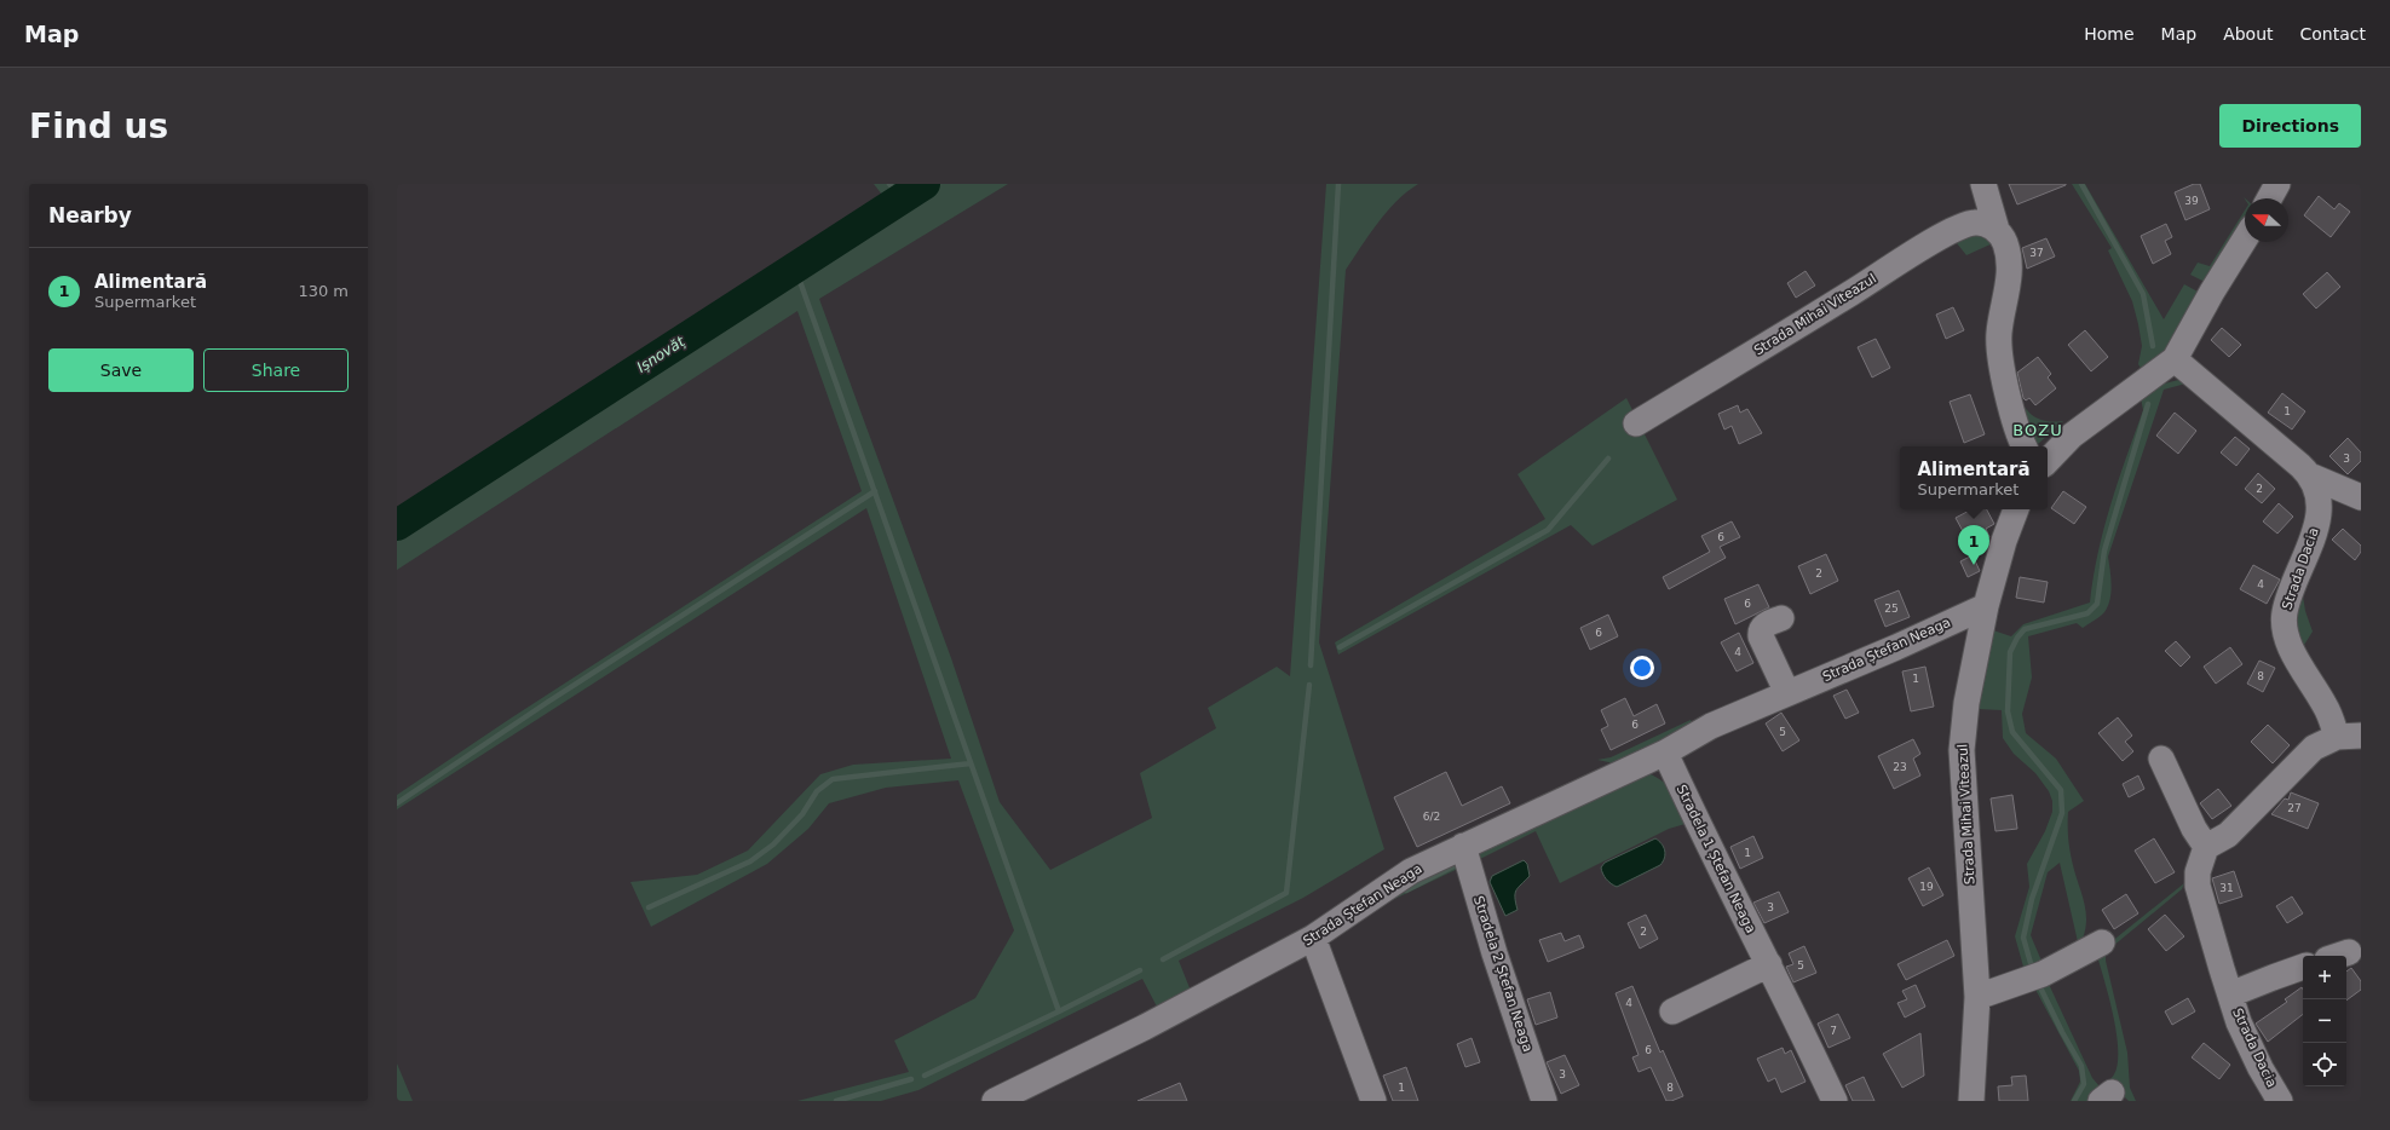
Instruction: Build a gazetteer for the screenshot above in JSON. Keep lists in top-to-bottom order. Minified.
{"streets":{"street":["Strada Mihai Viteazul","Strada Dacia","Strada Ștefan Neaga","Stradela 1 Ștefan Neaga","Stradela 2 Ștefan Neaga"]},"crossings":[["Strada Mihai Viteazul","Strada Ștefan Neaga"],["Strada Ștefan Neaga","Stradela 1 Ștefan Neaga"],["Strada Ștefan Neaga","Stradela 2 Ștefan Neaga"]],"districts":["BOZU"],"water":["Ișnovăț"],"house_numbers":["39","37","1","3","2","6","2","4","6","25","6","4","8","1","6","5","23","27","6/2","1","19","31","3","2","5","4","7","6","3","1","8"],"north":"left","page":{"header":"Map","nav":["Home","Map","About","Contact"],"buttons":["Directions",["Save","Share"]],"title":"Find us","heading":"Nearby","list":[{"mark":"1","name":"Alimentară","note":"Supermarket","value":"130 m"}],"popup":["Alimentară","Supermarket"],"pins":"1","map_buttons":["+","−"]}}
